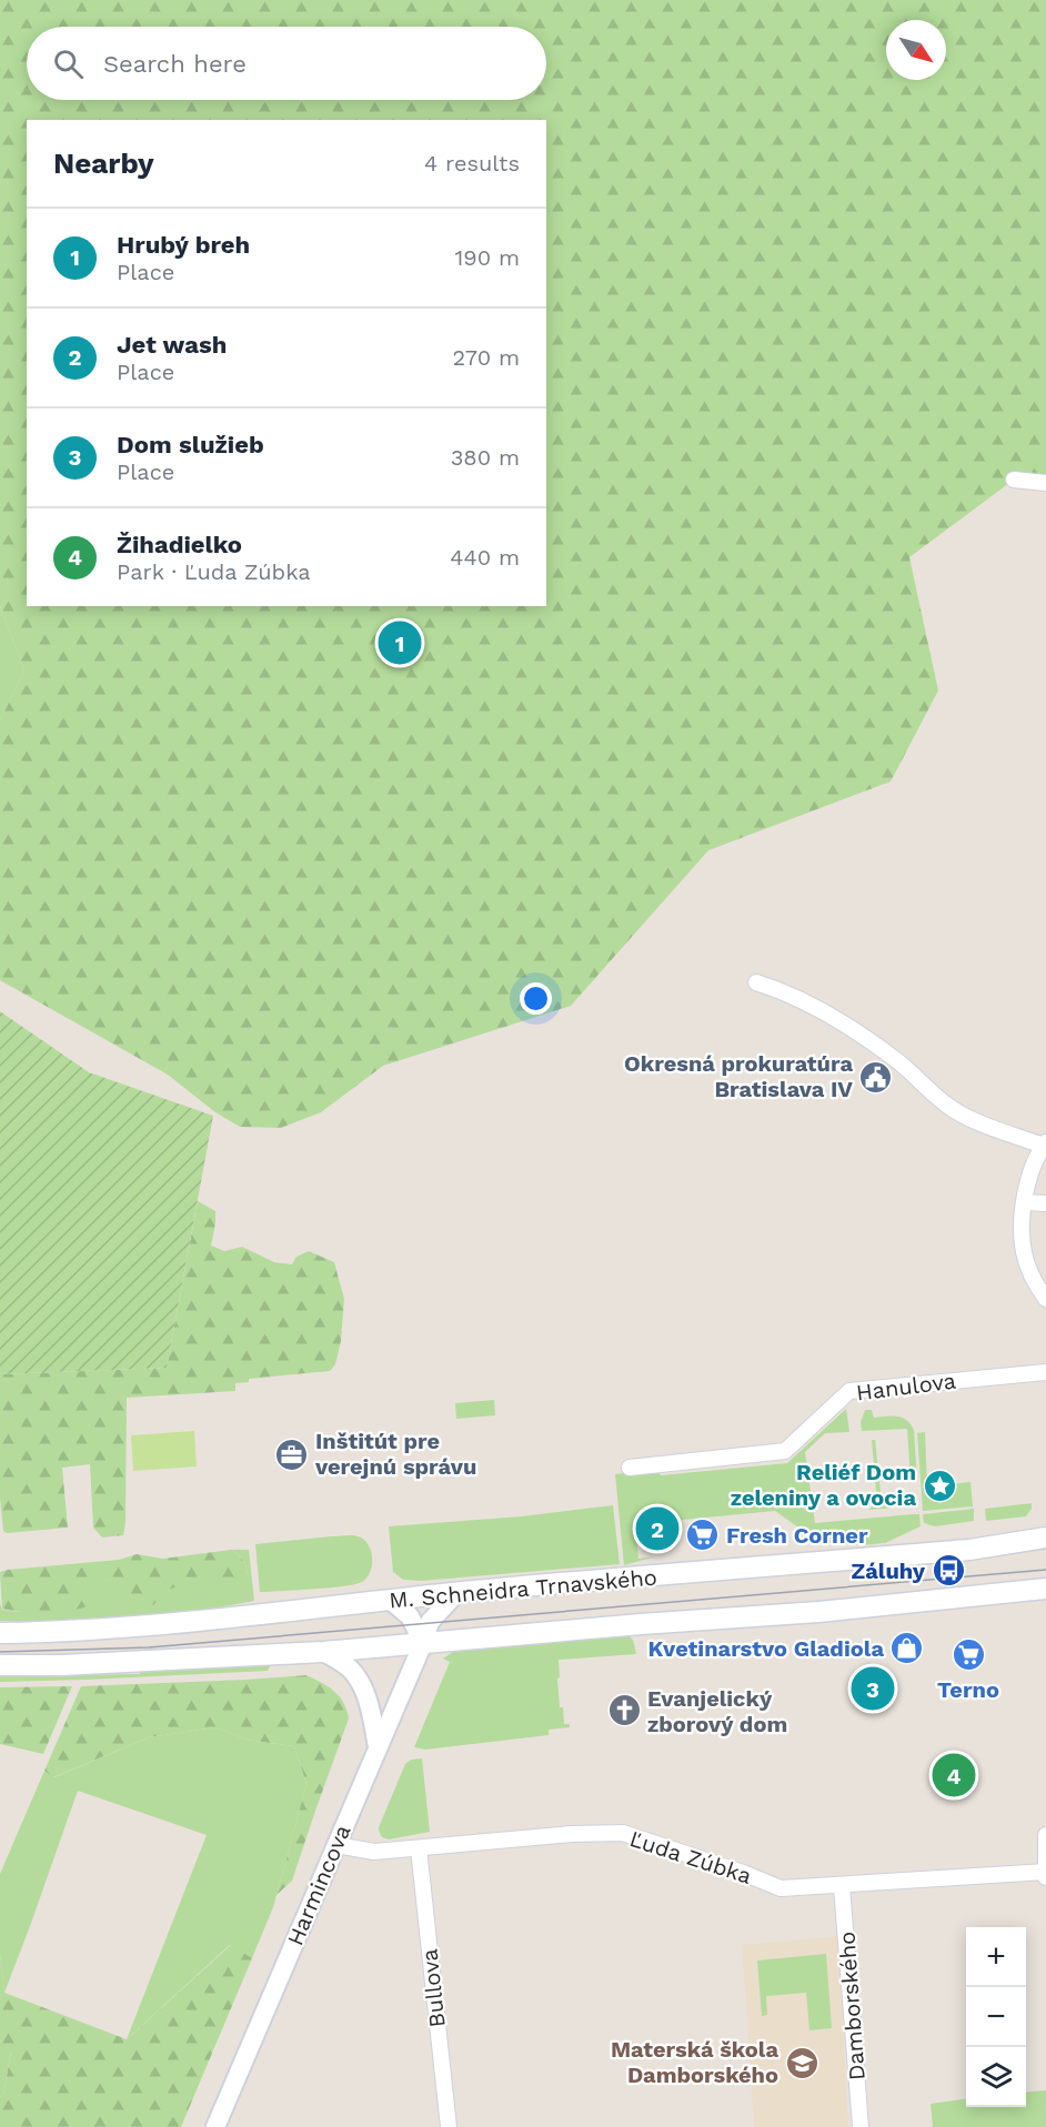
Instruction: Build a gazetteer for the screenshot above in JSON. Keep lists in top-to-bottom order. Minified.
{"streets":{"main road":["M. Schneidra Trnavského"],"street":["Hanulova","Ľuda Zúbka","Harmincova","Bullova","Damborského"]},"crossings":[["M. Schneidra Trnavského","Harmincova"],["Ľuda Zúbka","Harmincova"],["Ľuda Zúbka","Bullova"],["Ľuda Zúbka","Damborského"]],"places":{"public building":["Okresná prokuratúra Bratislava IV"],"office":["Inštitút pre verejnú správu"],"place":["Reliéf Dom zeleniny a ovocia"],"supermarket":["Fresh Corner","Terno"],"bus stop":["Záluhy"],"shop":["Kvetinarstvo Gladiola"],"church":["Evanjelický zborový dom"],"school or university":["Materská škola Damborského"]},"north":"bottom right","page":{"search":"Search here","heading":["Nearby","4 results"],"list":[{"mark":"1","name":"Hrubý breh","note":"Place","value":"190 m"},{"mark":"2","name":"Jet wash","note":"Place","value":"270 m"},{"mark":"3","name":"Dom služieb","note":"Place","value":"380 m"},{"mark":"4","name":"Žihadielko","note":"Park · Ľuda Zúbka","value":"440 m"}],"pins":["1","2","3","4"],"map_buttons":["+","−"]}}
